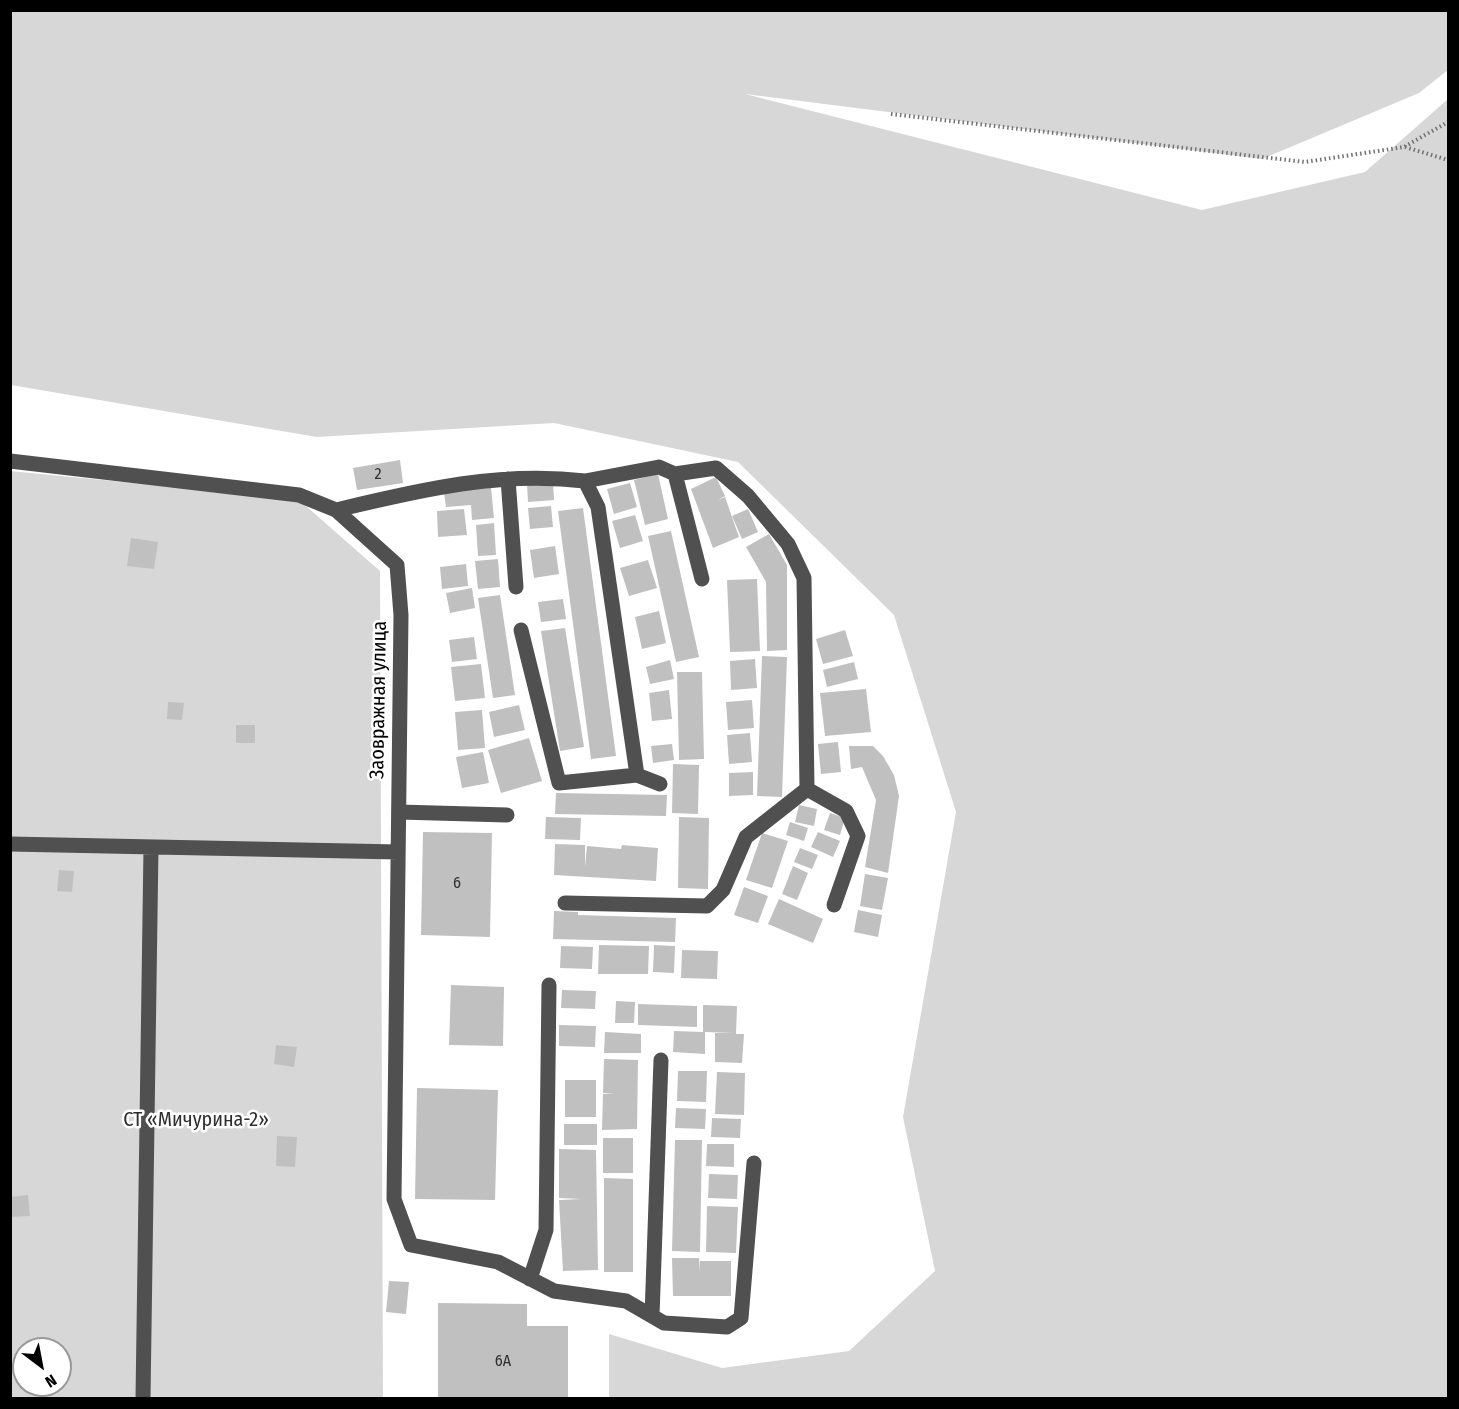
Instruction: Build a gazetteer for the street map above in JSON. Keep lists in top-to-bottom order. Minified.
{"streets":{"street":["Заовражная улица"]},"parks":["СТ «Мичурина-2»"],"house_numbers":["2","6","6А"],"north":"bottom right"}
